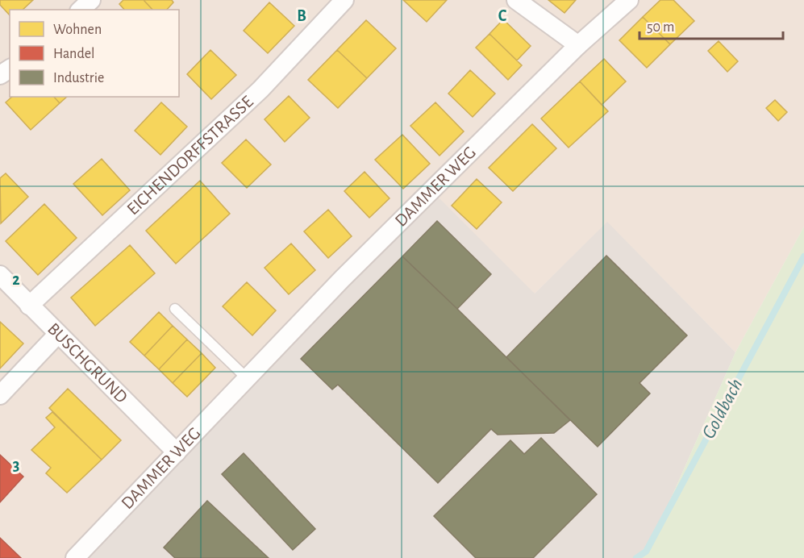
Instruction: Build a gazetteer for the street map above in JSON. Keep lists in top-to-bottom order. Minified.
{"streets":{"street":["EICHENDORFFSTRASSE","DAMMER WEG","BUSCHGRUND"]},"crossings":[["EICHENDORFFSTRASSE","BUSCHGRUND"],["DAMMER WEG","BUSCHGRUND"]],"water":["Goldbach"],"legend":["Wohnen","Handel","Industrie"],"scale_bar":"50 m","grid":{"columns":["B","C"],"rows":["2","3"]}}
